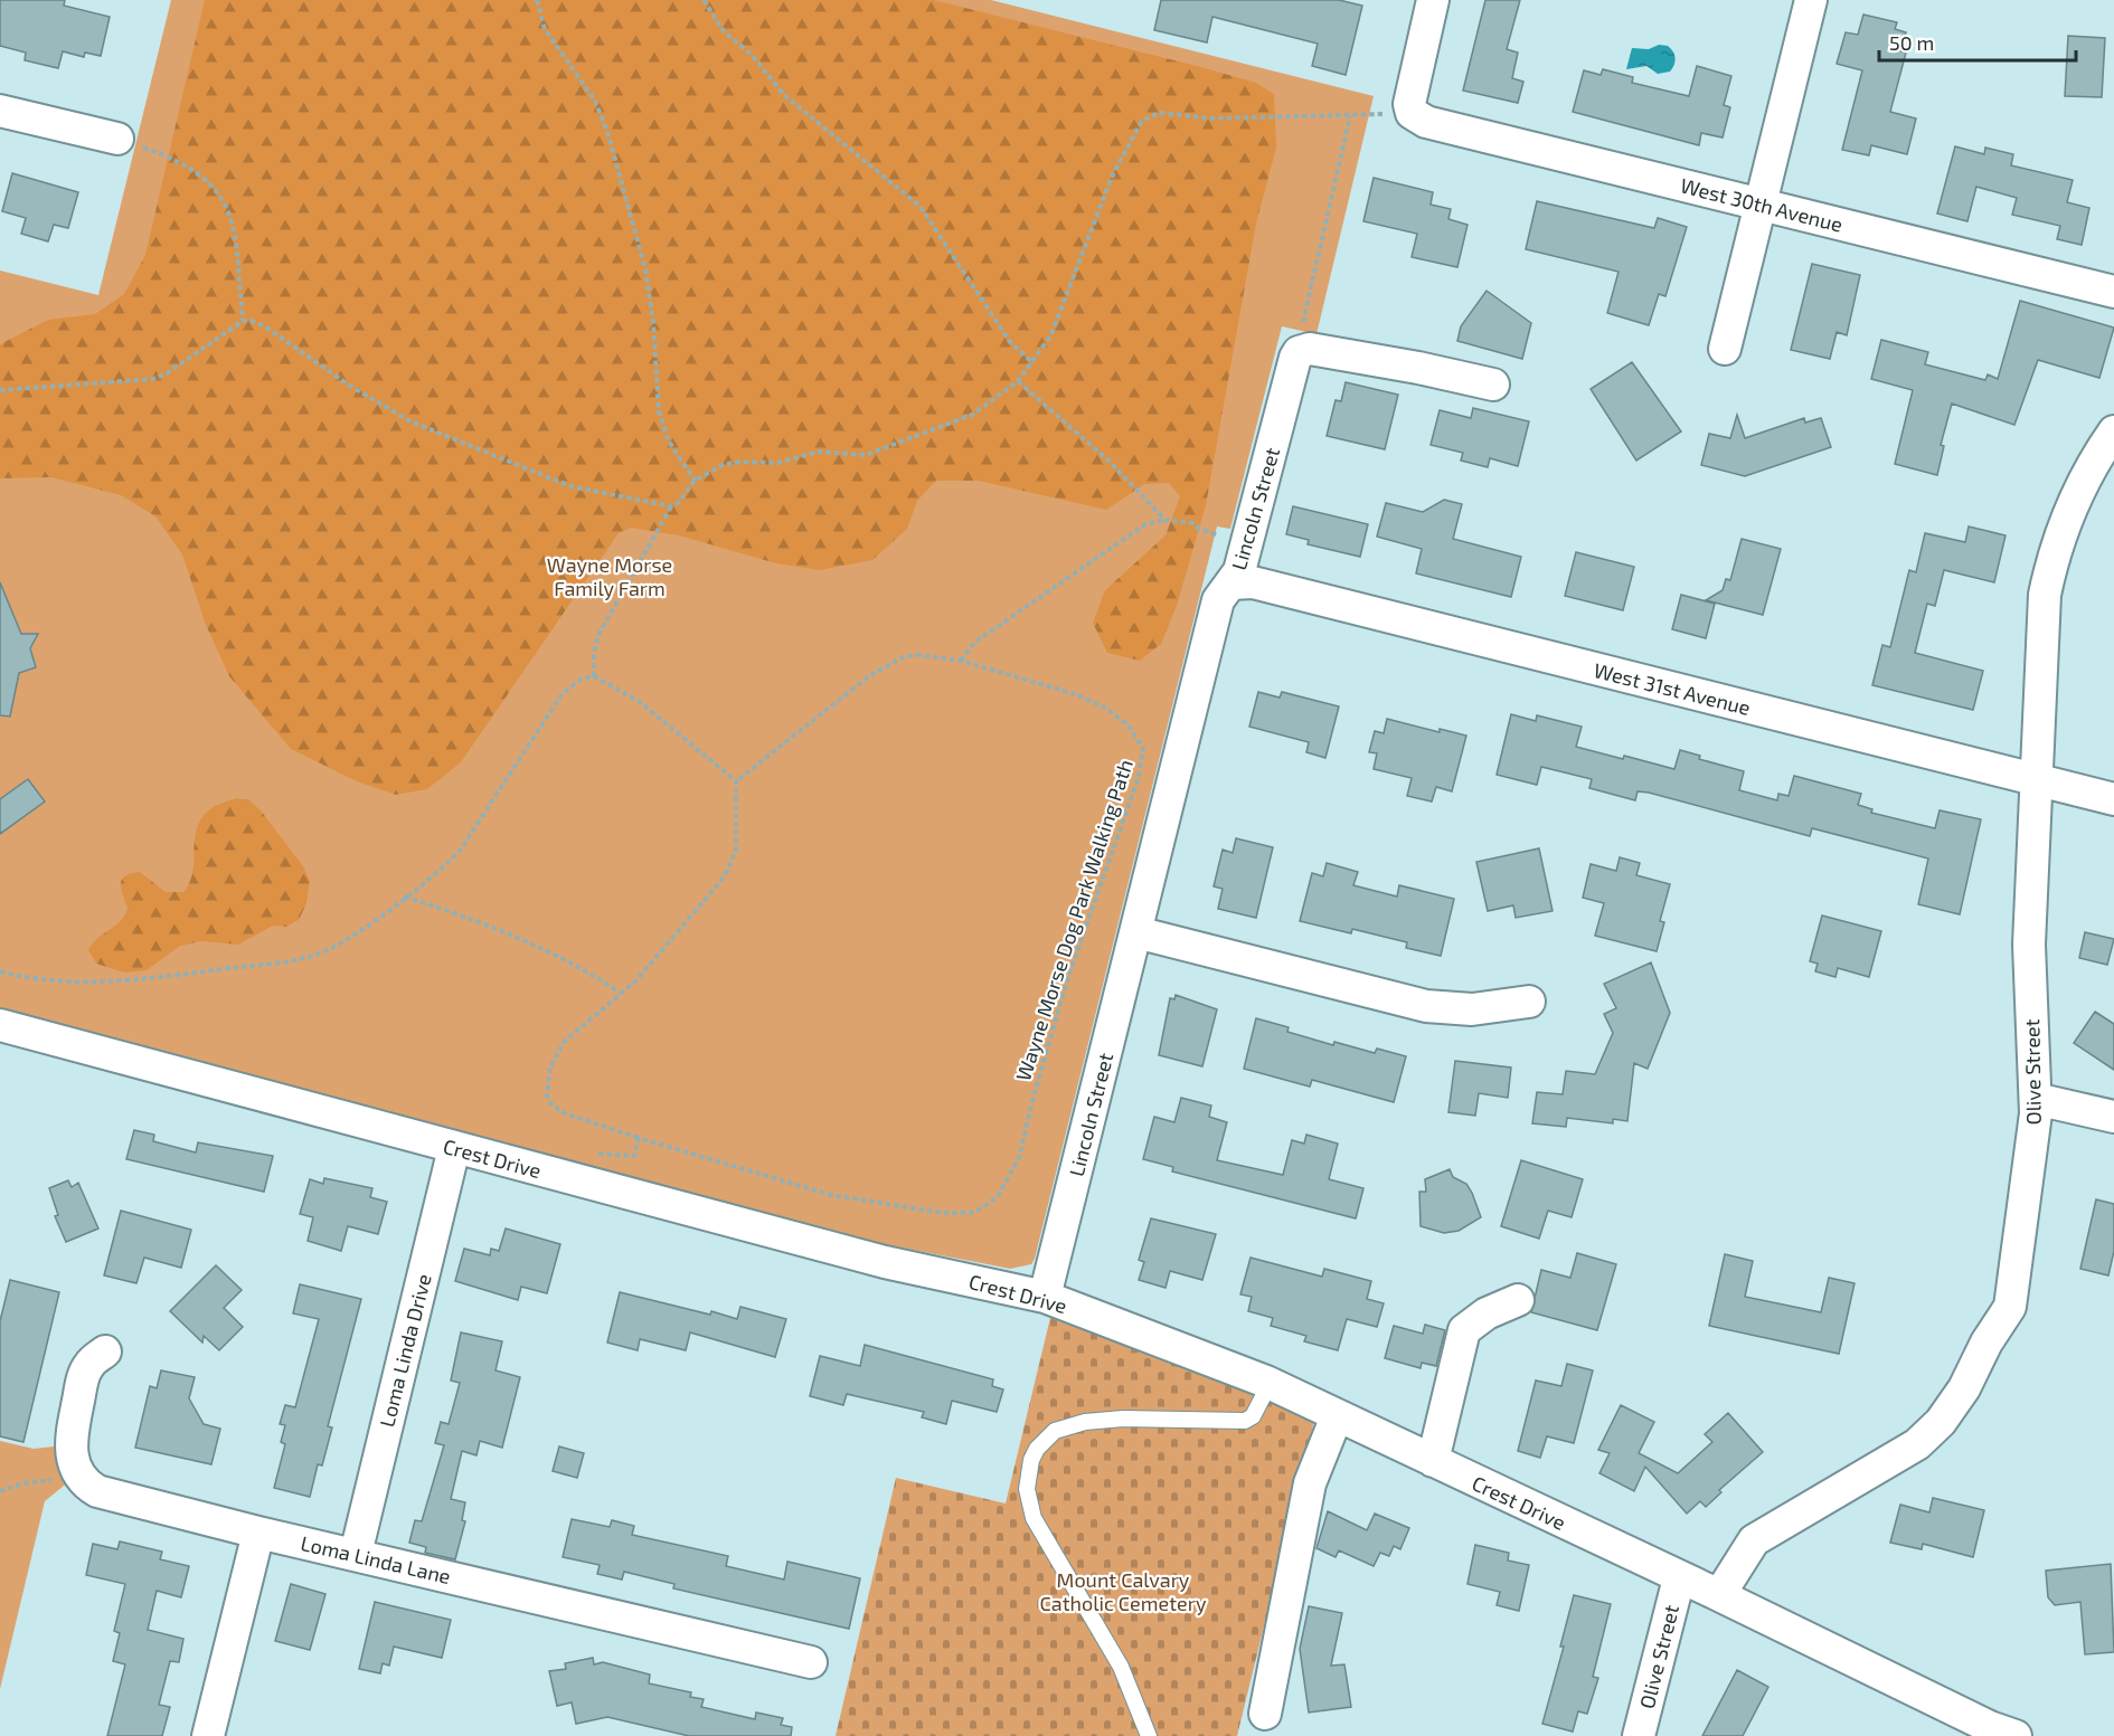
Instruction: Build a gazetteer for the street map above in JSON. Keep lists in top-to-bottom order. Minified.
{"streets":{"street":["West 30th Avenue","Lincoln Street","West 31st Avenue","Olive Street","Crest Drive","Loma Linda Drive","Loma Linda Lane"],"path":["Wayne Morse Dog Park Walking Path"]},"crossings":[["Lincoln Street","West 31st Avenue"],["Lincoln Street","Crest Drive"],["West 31st Avenue","Olive Street"],["Olive Street","Crest Drive"],["Crest Drive","Loma Linda Drive"],["Loma Linda Drive","Loma Linda Lane"]],"parks":["Wayne Morse Family Farm","Mount Calvary Catholic Cemetery"],"scale_bar":"50 m"}
